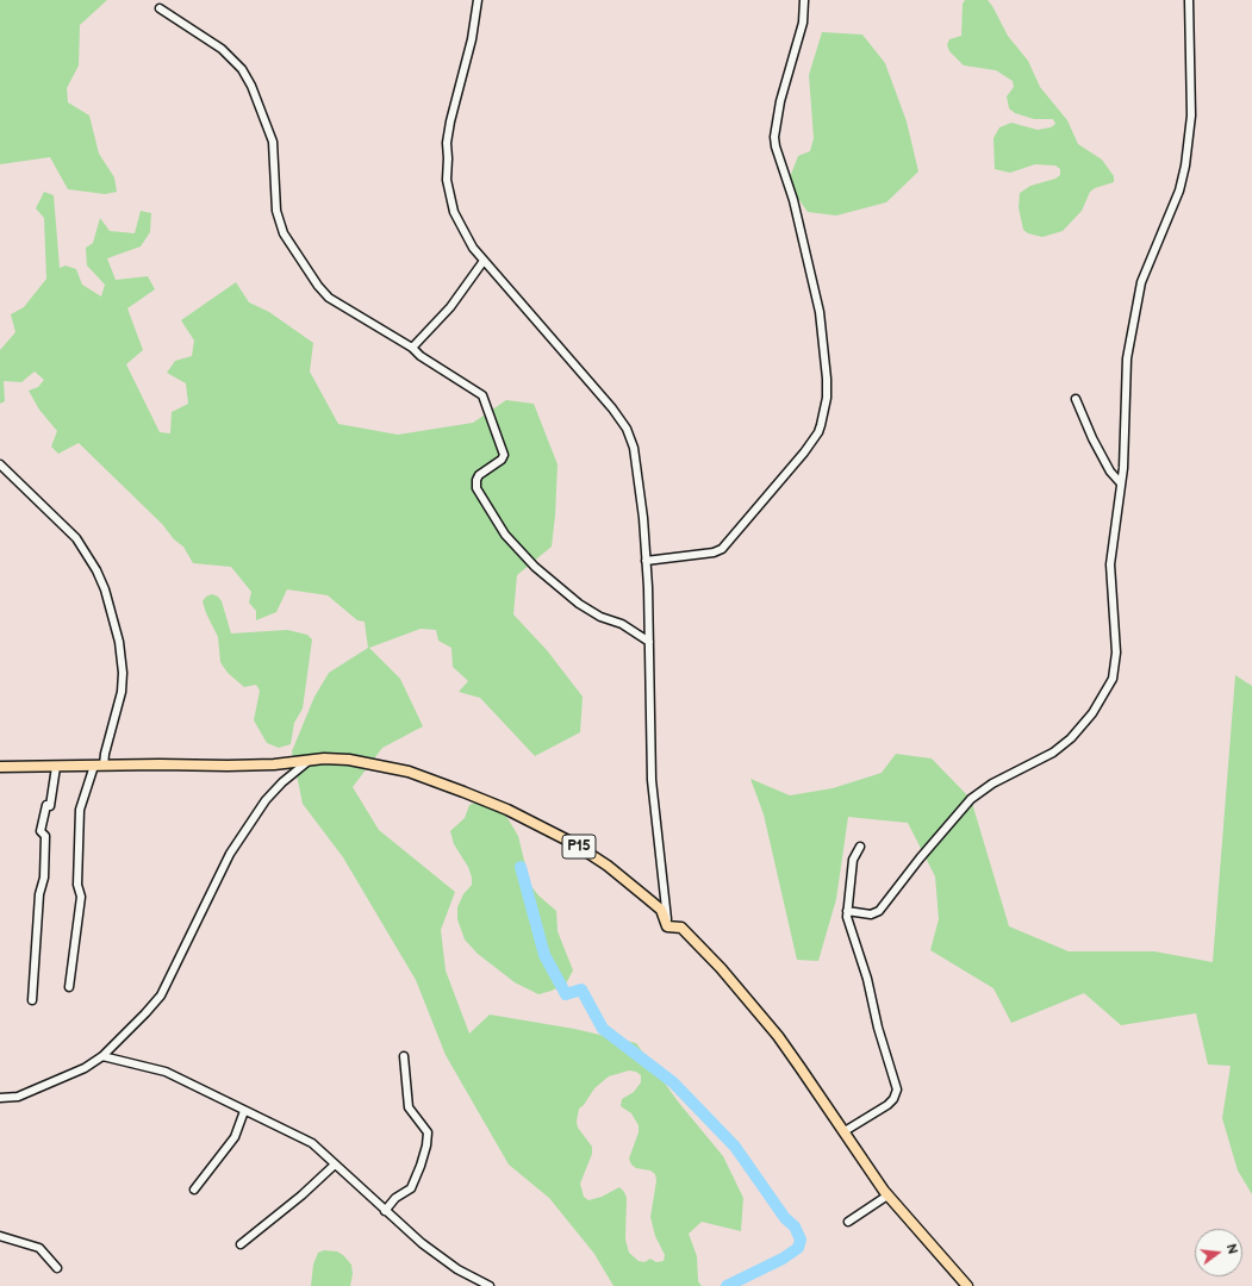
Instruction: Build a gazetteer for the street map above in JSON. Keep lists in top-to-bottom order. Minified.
{"streets":{"main road":["P15"]},"north":"right"}
